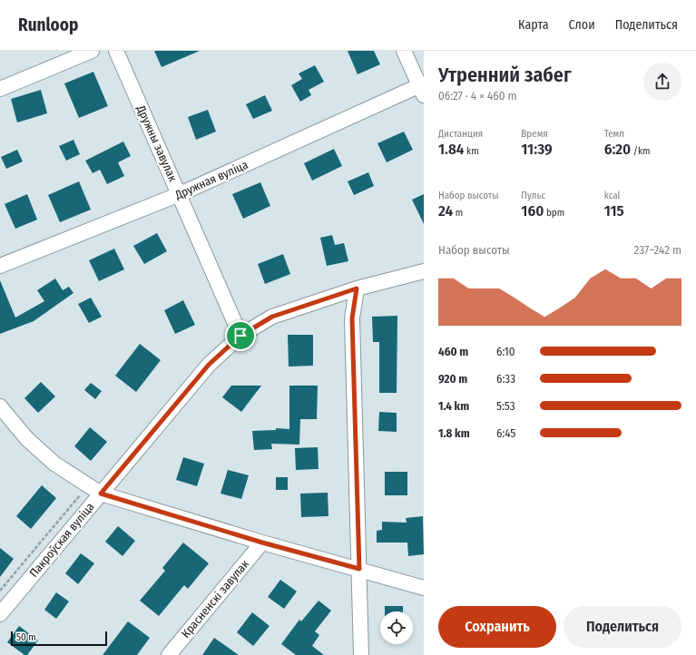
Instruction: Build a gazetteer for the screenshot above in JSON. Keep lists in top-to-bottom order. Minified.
{"streets":{"street":["Дружны завулак","Дружная вуліца","Пакроўская вуліца","Красненскі завулак"]},"crossings":[["Дружны завулак","Дружная вуліца"],["Дружны завулак","Пакроўская вуліца"]],"scale_bar":"50 m","page":{"header":"Runloop","nav":["Карта","Слои","Поделиться"],"heading":["Утренний забег","06:27 · 4 × 460 m"],"stats":[["Дистанция","1.84 km"],["Время","11:39"],["Темп","6:20 /km"],["Набор высоты","24 m"],["Пульс","160 bpm"],["kcal","115"]],"chart":["Набор высоты","237–242 m"],"list":[{"name":"460 m","note":"6:10"},{"name":"920 m","note":"6:33"},{"name":"1.4 km","note":"5:53"},{"name":"1.8 km","note":"6:45"}],"buttons":["Сохранить","Поделиться"],"scale":"50 m"}}
